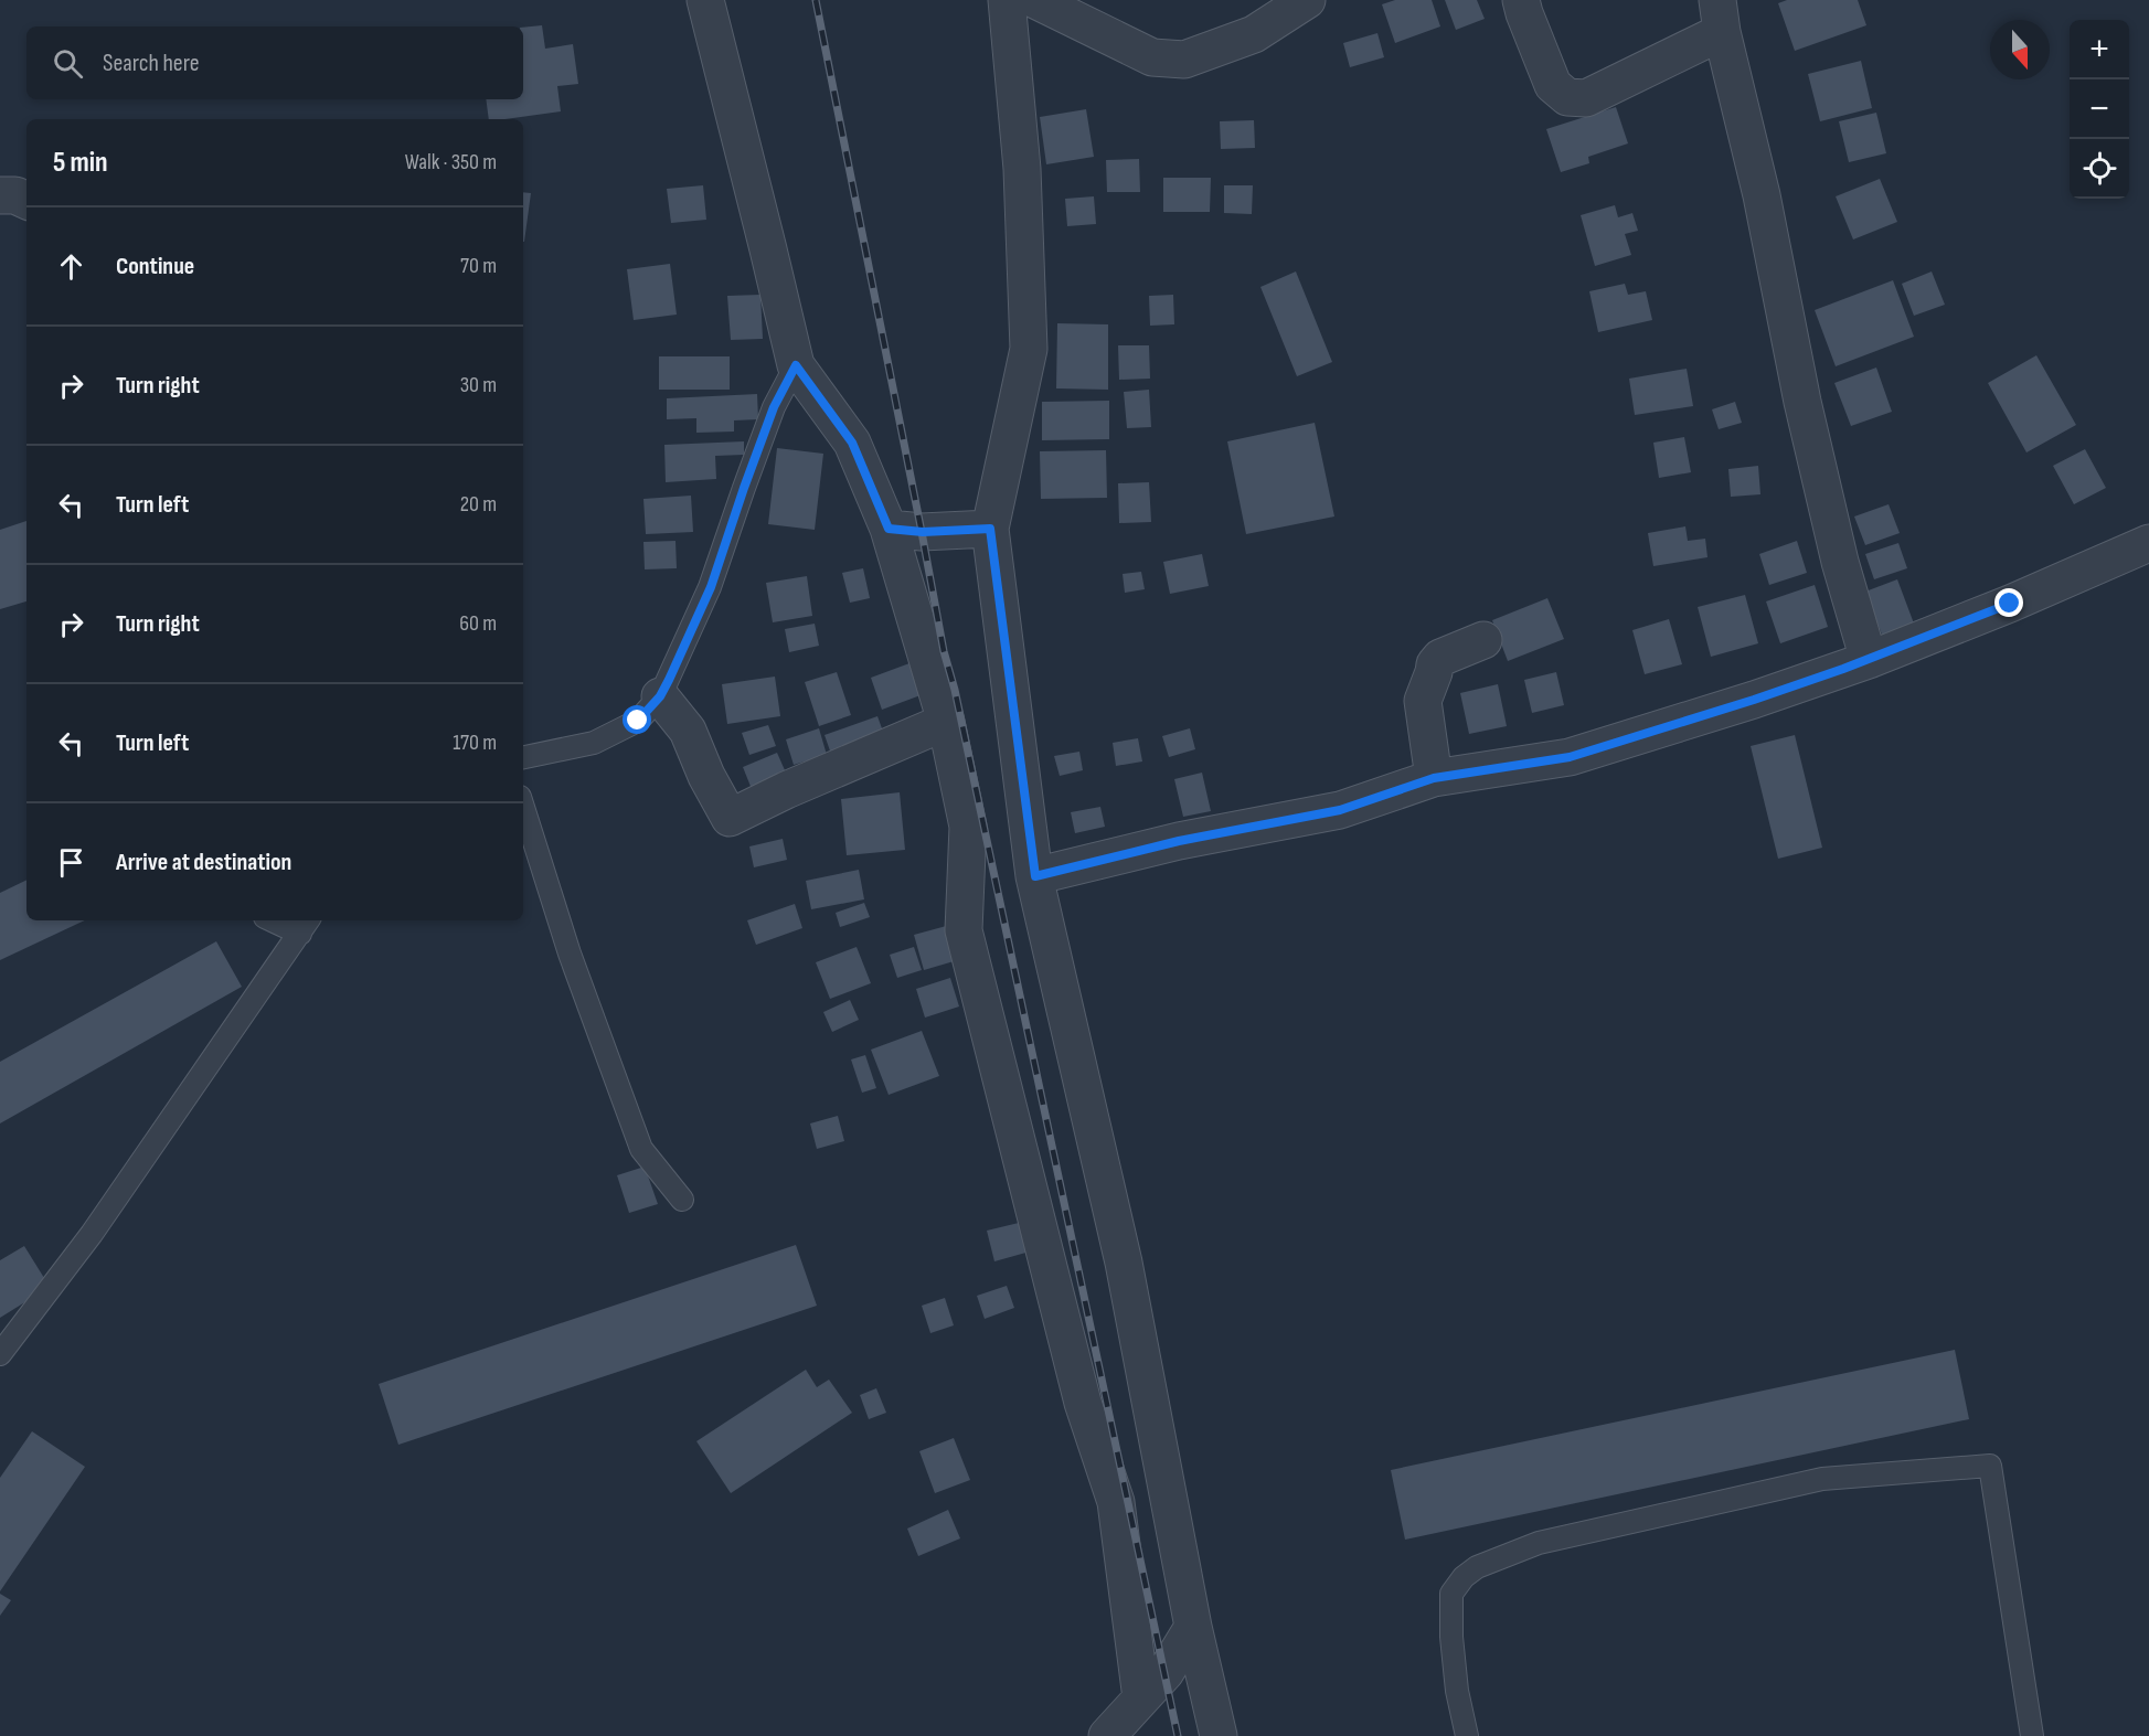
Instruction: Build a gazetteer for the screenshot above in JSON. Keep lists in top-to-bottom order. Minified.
{"north":"bottom","page":{"map_buttons":["+","−"],"search":"Search here","heading":["5 min","Walk · 350 m"],"list":[["Continue","70 m"],["Turn right","30 m"],["Turn left","20 m"],["Turn right","60 m"],["Turn left","170 m"],"Arrive at destination"]}}
